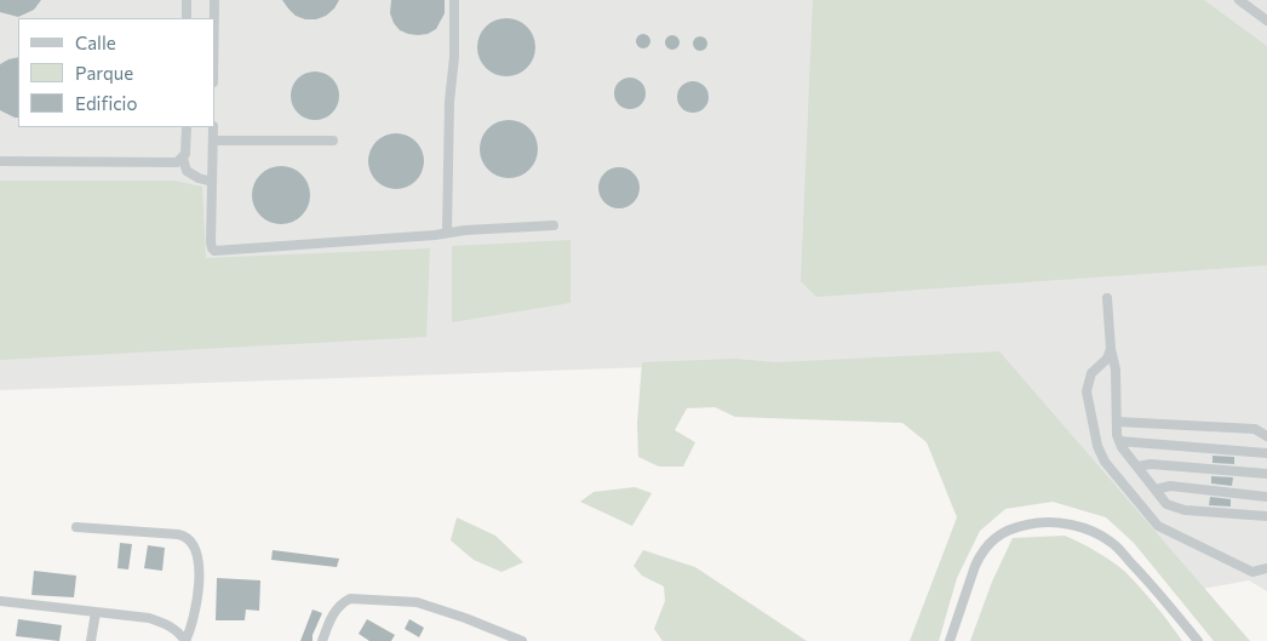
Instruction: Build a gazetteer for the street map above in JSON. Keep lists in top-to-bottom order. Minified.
{"legend":["Calle","Parque","Edificio"]}
